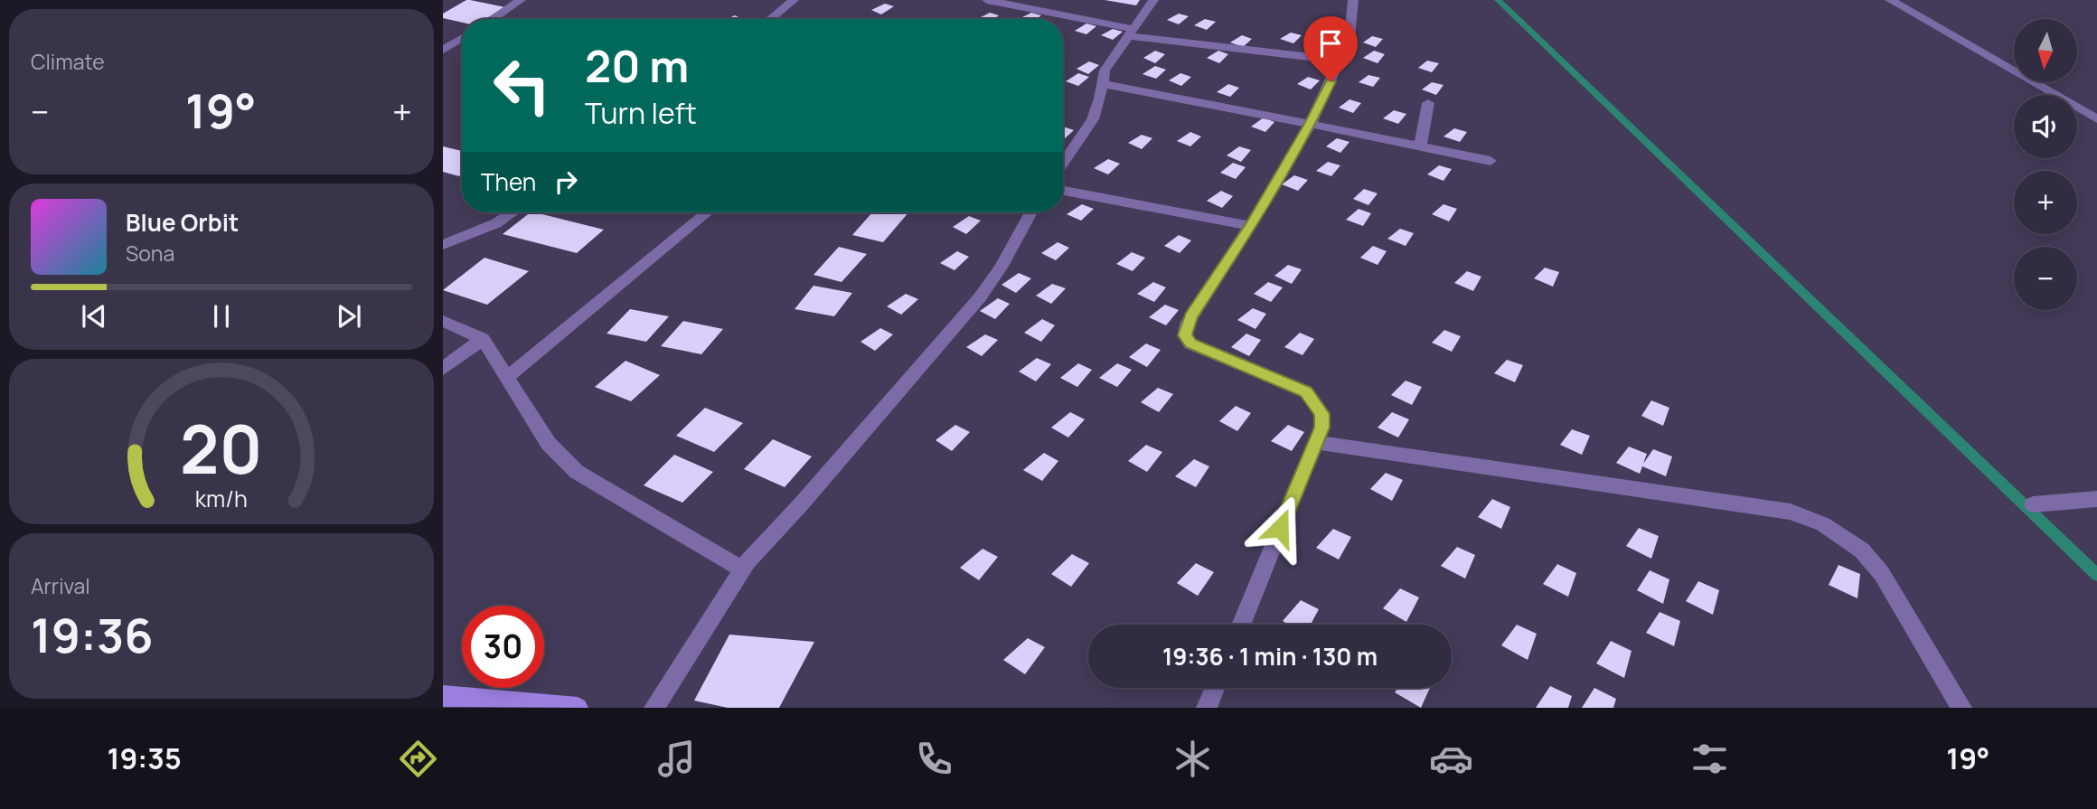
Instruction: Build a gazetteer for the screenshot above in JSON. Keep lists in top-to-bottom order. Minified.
{"north":"bottom","page":{"tile":["Climate",["Arrival","19:36"]],"map_buttons":["+","−"],"turn":["20 m","Turn left"],"heat":["−","19°","+"],"then":"Then","song":["Blue Orbit","Sona"],"limit":"30","trip":"19:36 · 1 min · 130 m","tabs":["19:35","19°"],"gauge":["20","km/h"]}}
